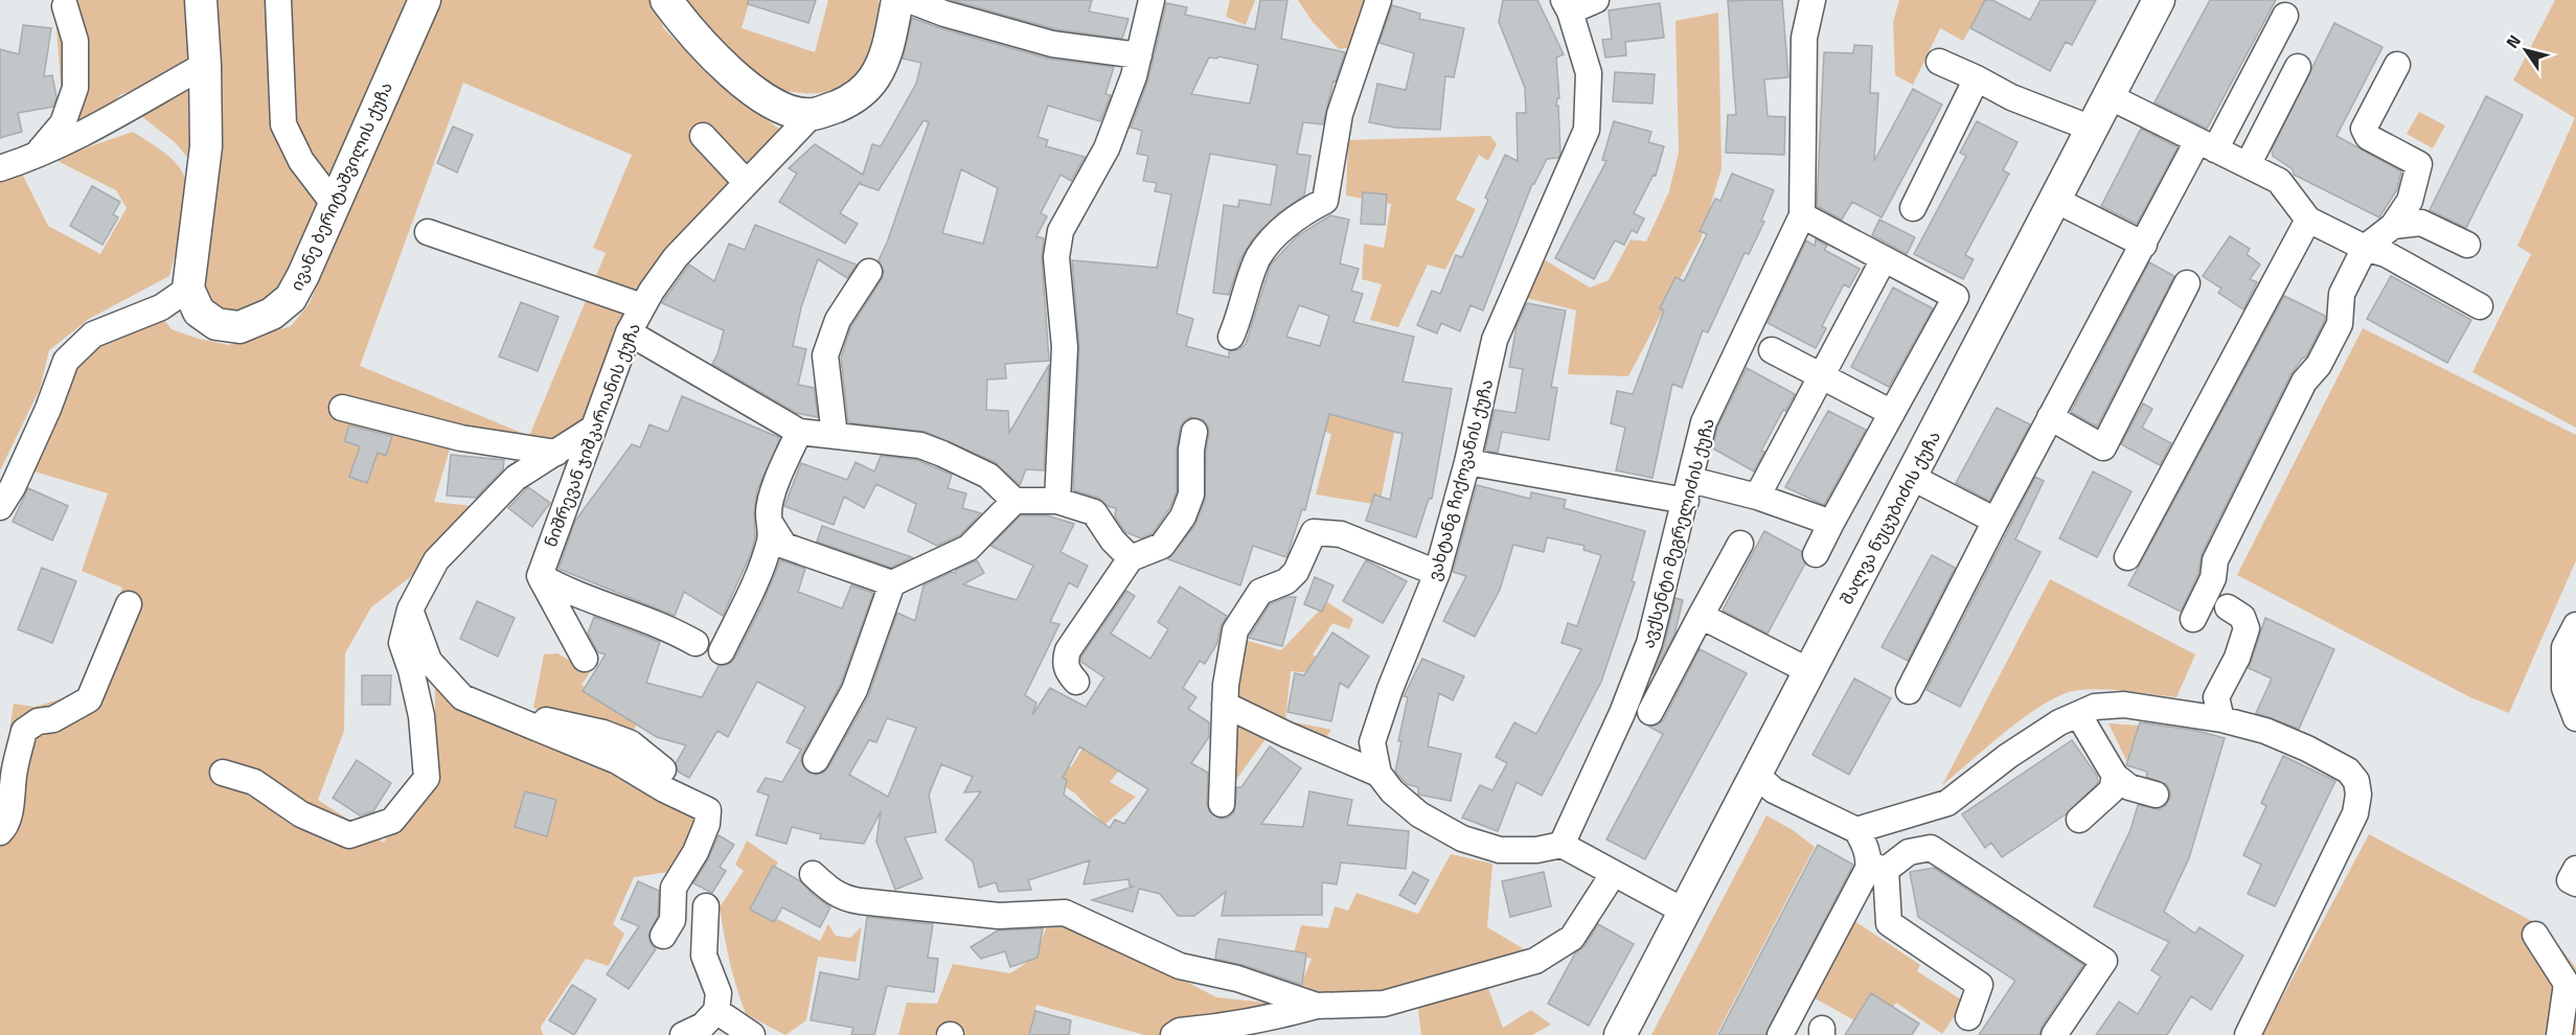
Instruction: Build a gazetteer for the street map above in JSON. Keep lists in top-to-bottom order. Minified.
{"streets":{"main road":["ივანე ბერიტაშვილის ქუჩა","შალვა ნუცუბიძის ქუჩა"],"street":["ნიშრევან ჯიშკარიანის ქუჩა","ვახტანგ ჩიქოვანის ქუჩა","ავქსენტი მეგრელიძის ქუჩა"]},"crossings":[["ვახტანგ ჩიქოვანის ქუჩა","ავქსენტი მეგრელიძის ქუჩა"]],"north":"top left"}
